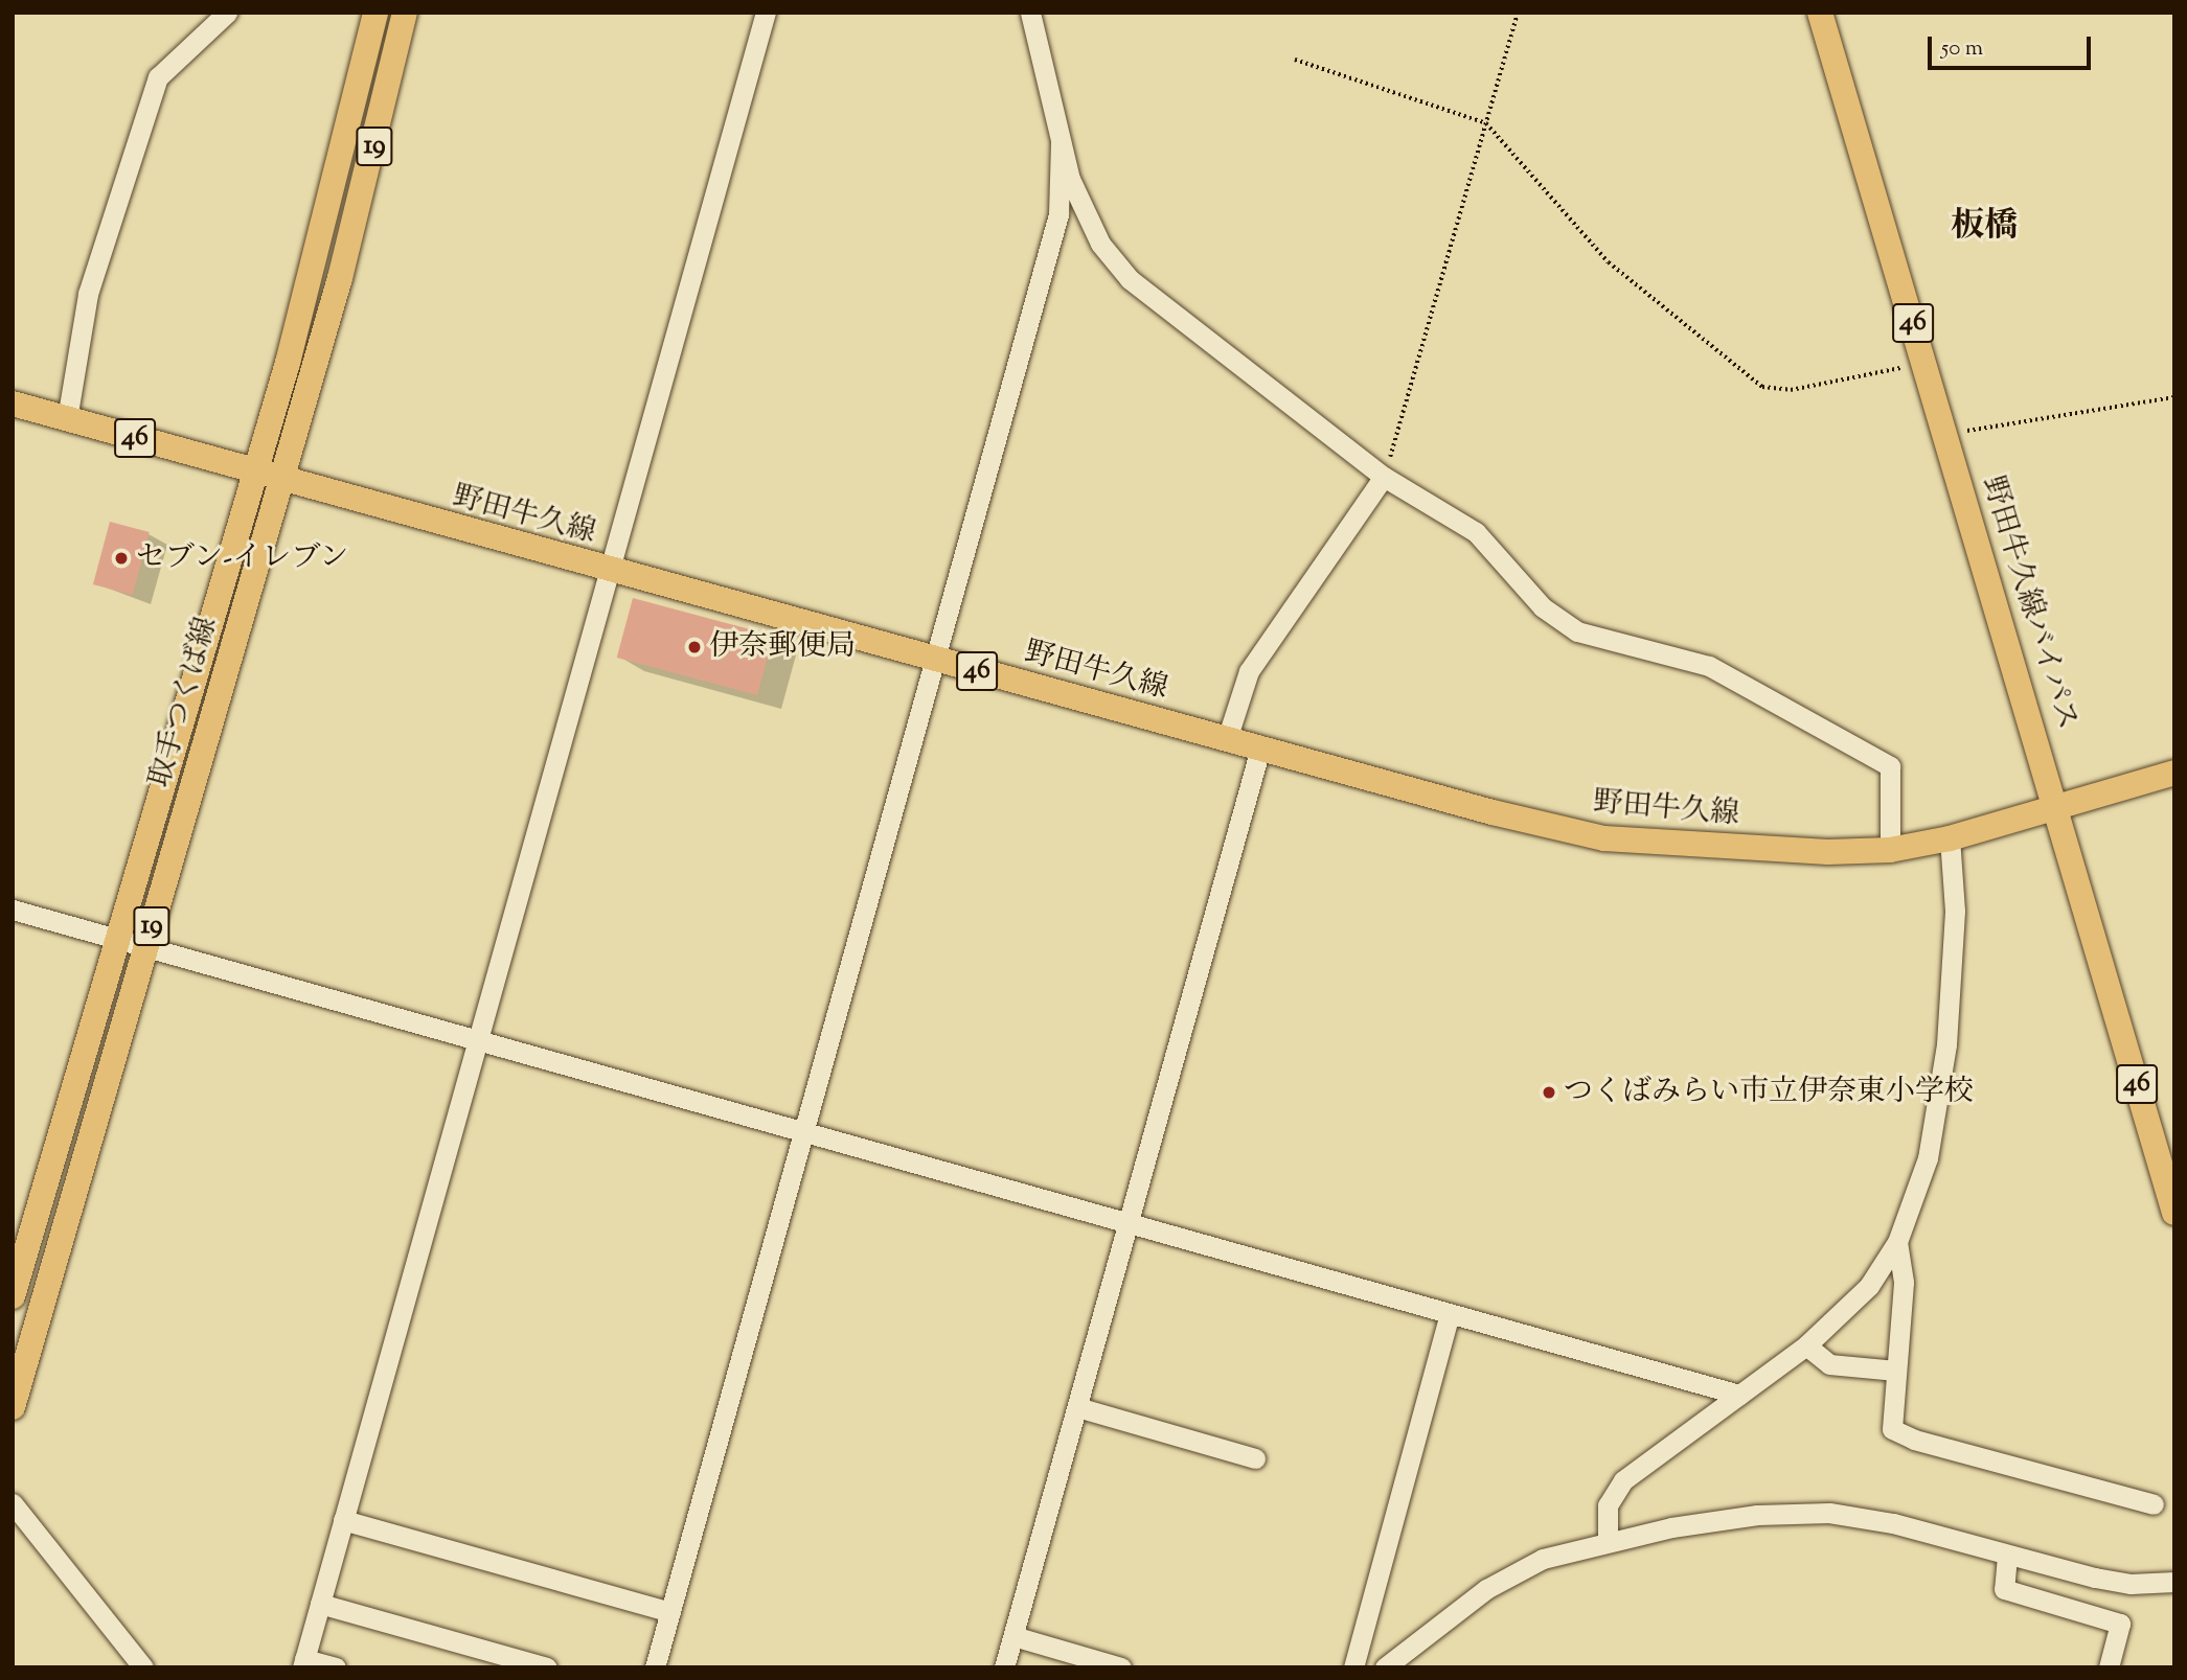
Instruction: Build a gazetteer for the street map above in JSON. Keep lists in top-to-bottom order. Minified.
{"streets":{"main road":["19","46","野田牛久線","野田牛久線バイパス","取手つくば線"]},"crossings":[["野田牛久線","野田牛久線バイパス"],["野田牛久線","取手つくば線"]],"districts":["板橋"],"places":["セブン-イレブン","伊奈郵便局","つくばみらい市立伊奈東小学校"],"scale_bar":"50 m"}
